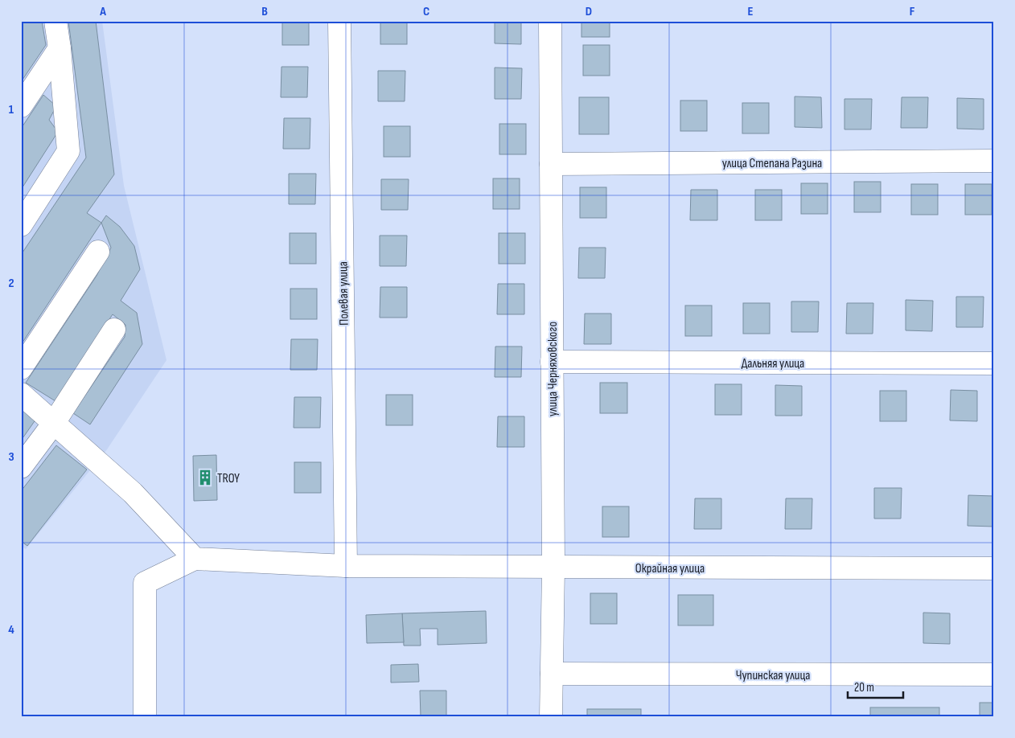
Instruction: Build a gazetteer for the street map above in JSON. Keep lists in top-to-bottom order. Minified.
{"streets":{"street":["улица Степана Разина","Полевая улица","Дальняя улица","улица Черняховского","Окрайная улица","Чупинская улица"]},"crossings":[["улица Степана Разина","улица Черняховского"],["Полевая улица","Окрайная улица"],["Дальняя улица","улица Черняховского"],["улица Черняховского","Окрайная улица"],["улица Черняховского","Чупинская улица"]],"places":{"building":["TROY"]},"scale_bar":"20 m","grid":{"columns":["A","B","C","D","E","F"],"rows":["1","2","3","4"]}}
